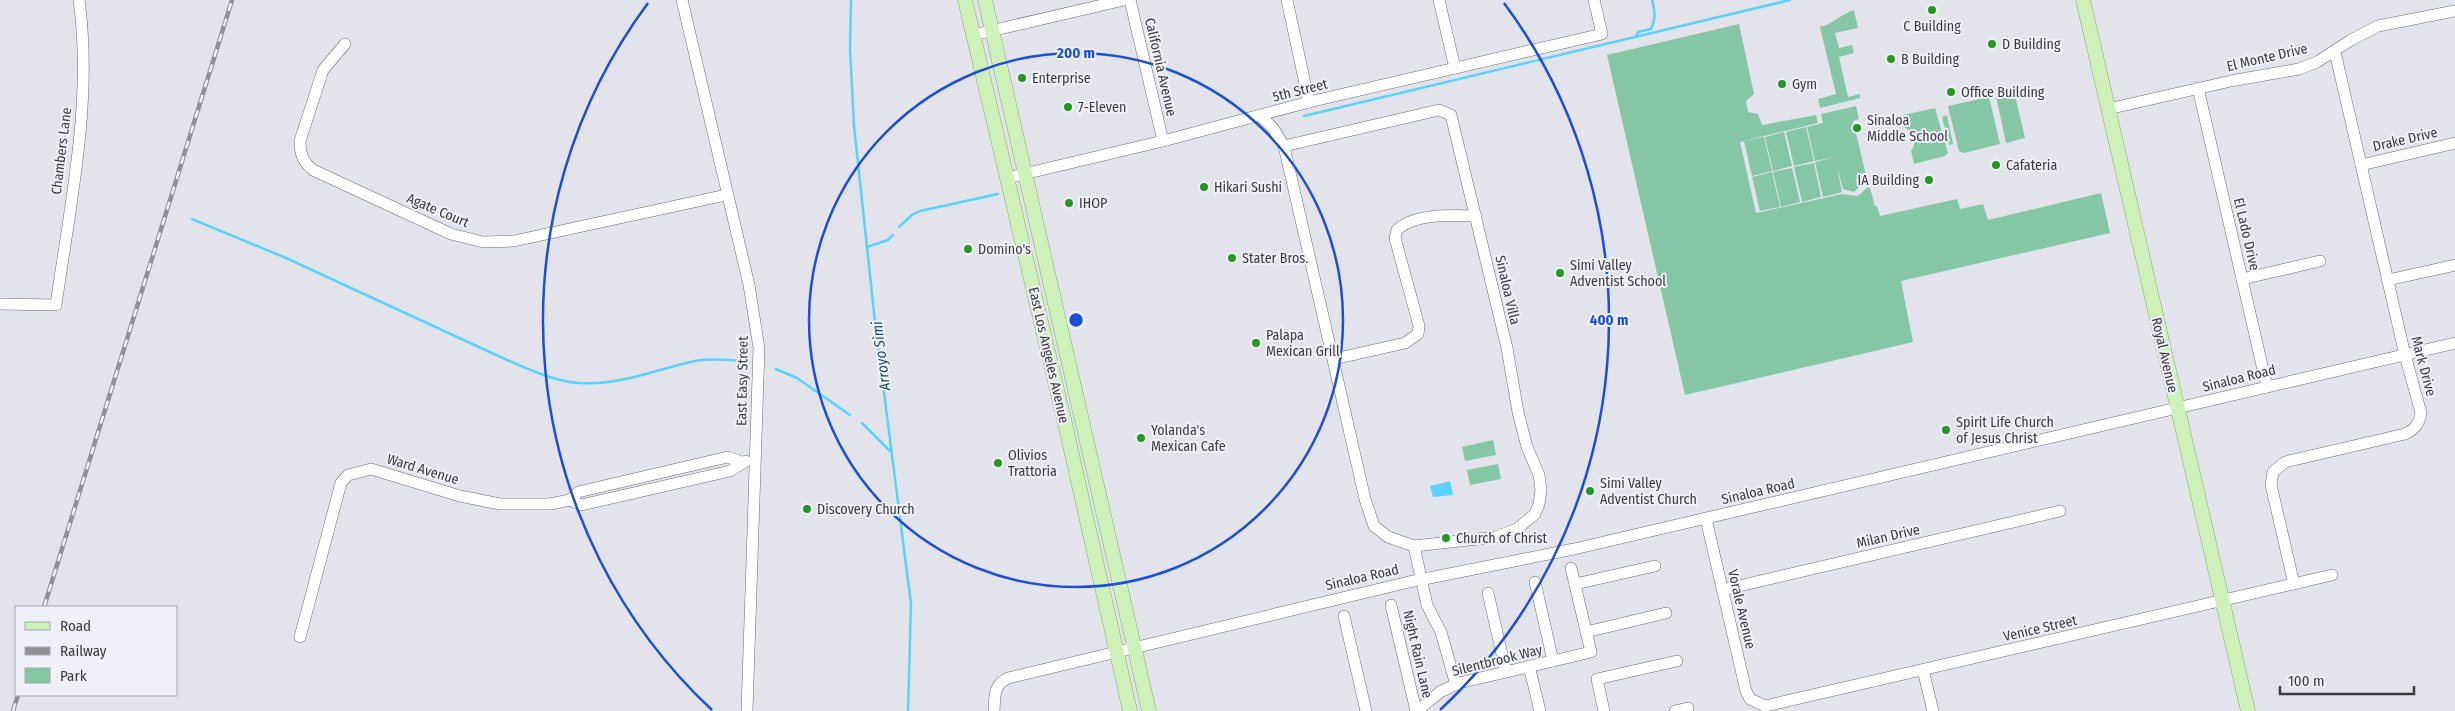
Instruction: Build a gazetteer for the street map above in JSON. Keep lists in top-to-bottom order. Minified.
{"streets":{"main road":["East Los Angeles Avenue","Royal Avenue"],"street":["El Monte Drive","California Avenue","5th Street","Drake Drive","Chambers Lane","Agate Court","El Lado Drive","Sinaloa Villa","Mark Drive","Sinaloa Road","East Easy Street","Ward Avenue","Milan Drive","Vorale Avenue","Venice Street","Night Rain Lane","Silentbrook Way"]},"crossings":[["El Monte Drive","El Lado Drive"],["El Monte Drive","Royal Avenue"],["El Monte Drive","Mark Drive"],["California Avenue","5th Street"],["5th Street","Sinaloa Villa"],["5th Street","East Los Angeles Avenue"],["Drake Drive","Mark Drive"],["Agate Court","East Easy Street"],["El Lado Drive","Sinaloa Road"],["East Los Angeles Avenue","Sinaloa Road"],["Royal Avenue","Sinaloa Road"],["Royal Avenue","Venice Street"],["Mark Drive","Sinaloa Road"],["Mark Drive","Venice Street"],["Sinaloa Road","Vorale Avenue"],["East Easy Street","Ward Avenue"],["Milan Drive","Vorale Avenue"],["Vorale Avenue","Venice Street"],["Night Rain Lane","Silentbrook Way"]],"water":["Arroyo Simi"],"places":["C Building","D Building","B Building","Enterprise","Gym","Office Building","7-Eleven","Sinaloa Middle School","Cafateria","IA Building","Hikari Sushi","IHOP","Domino's","Stater Bros.","Simi Valley Adventist School","Palapa Mexican Grill","Spirit Life Church of Jesus Christ","Yolanda's Mexican Cafe","Olivios Trattoria","Simi Valley Adventist Church","Discovery Church","Church of Christ"],"legend":["Road","Railway","Park"],"scale_bar":"100 m","rings":["200 m","400 m"]}
